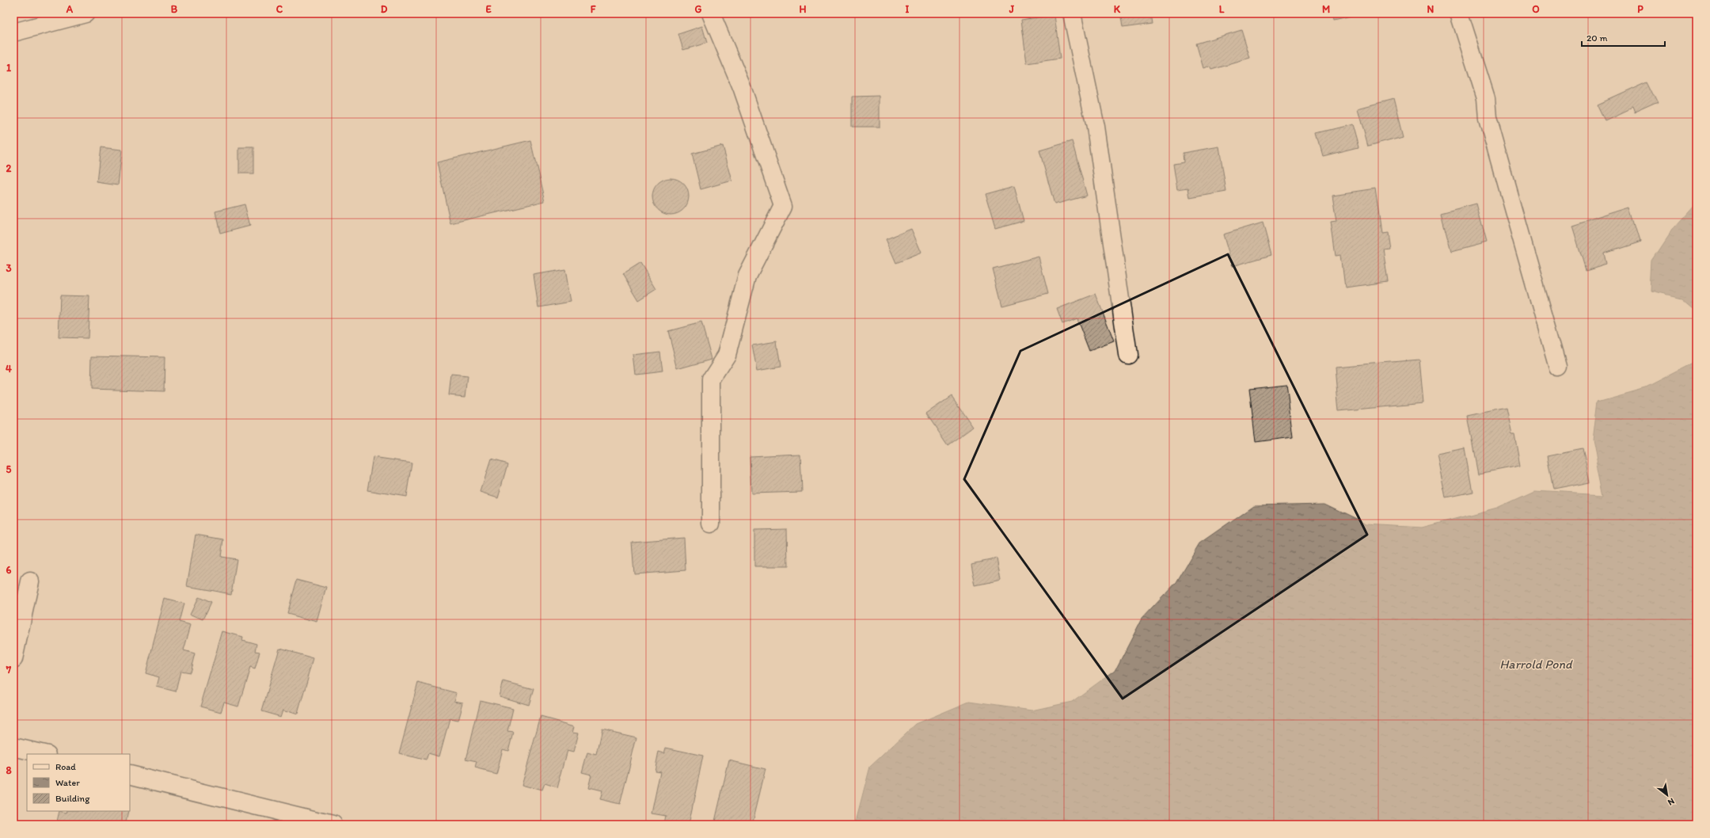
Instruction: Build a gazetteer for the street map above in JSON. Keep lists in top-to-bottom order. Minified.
{"water":["Harrold Pond"],"legend":["Road","Water","Building"],"scale_bar":"20 m","north":"bottom right","grid":{"columns":["A","B","C","D","E","F","G","H","I","J","K","L","M","N","O","P"],"rows":["1","2","3","4","5","6","7","8"]}}
